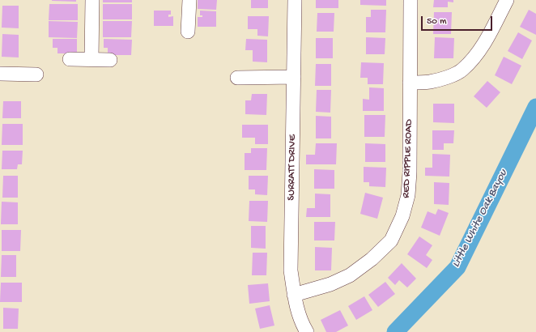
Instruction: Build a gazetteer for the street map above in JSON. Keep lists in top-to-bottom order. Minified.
{"streets":{"street":["RED RIPPLE ROAD","SURRATT DRIVE"]},"crossings":[["RED RIPPLE ROAD","SURRATT DRIVE"]],"water":["Little White Oak Bayou"],"scale_bar":"50 m"}
